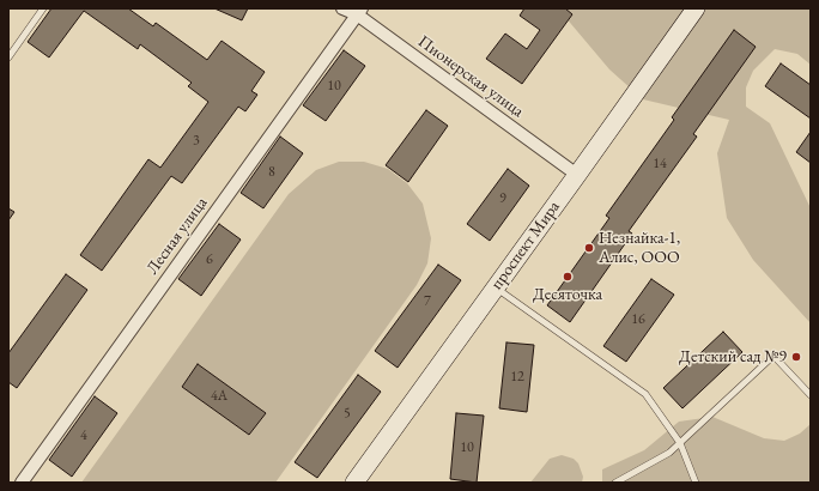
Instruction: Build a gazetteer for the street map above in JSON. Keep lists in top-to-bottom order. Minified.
{"streets":{"street":["Пионерская улица","Лесная улица","проспект Мира"]},"crossings":[["Пионерская улица","Лесная улица"],["Пионерская улица","проспект Мира"]],"places":["Незнайка-1, Алис, ООО","Десяточка","Детский сад №9"],"house_numbers":["10","3","14","8","9","6","7","16","12","4А","5","4","10"]}
